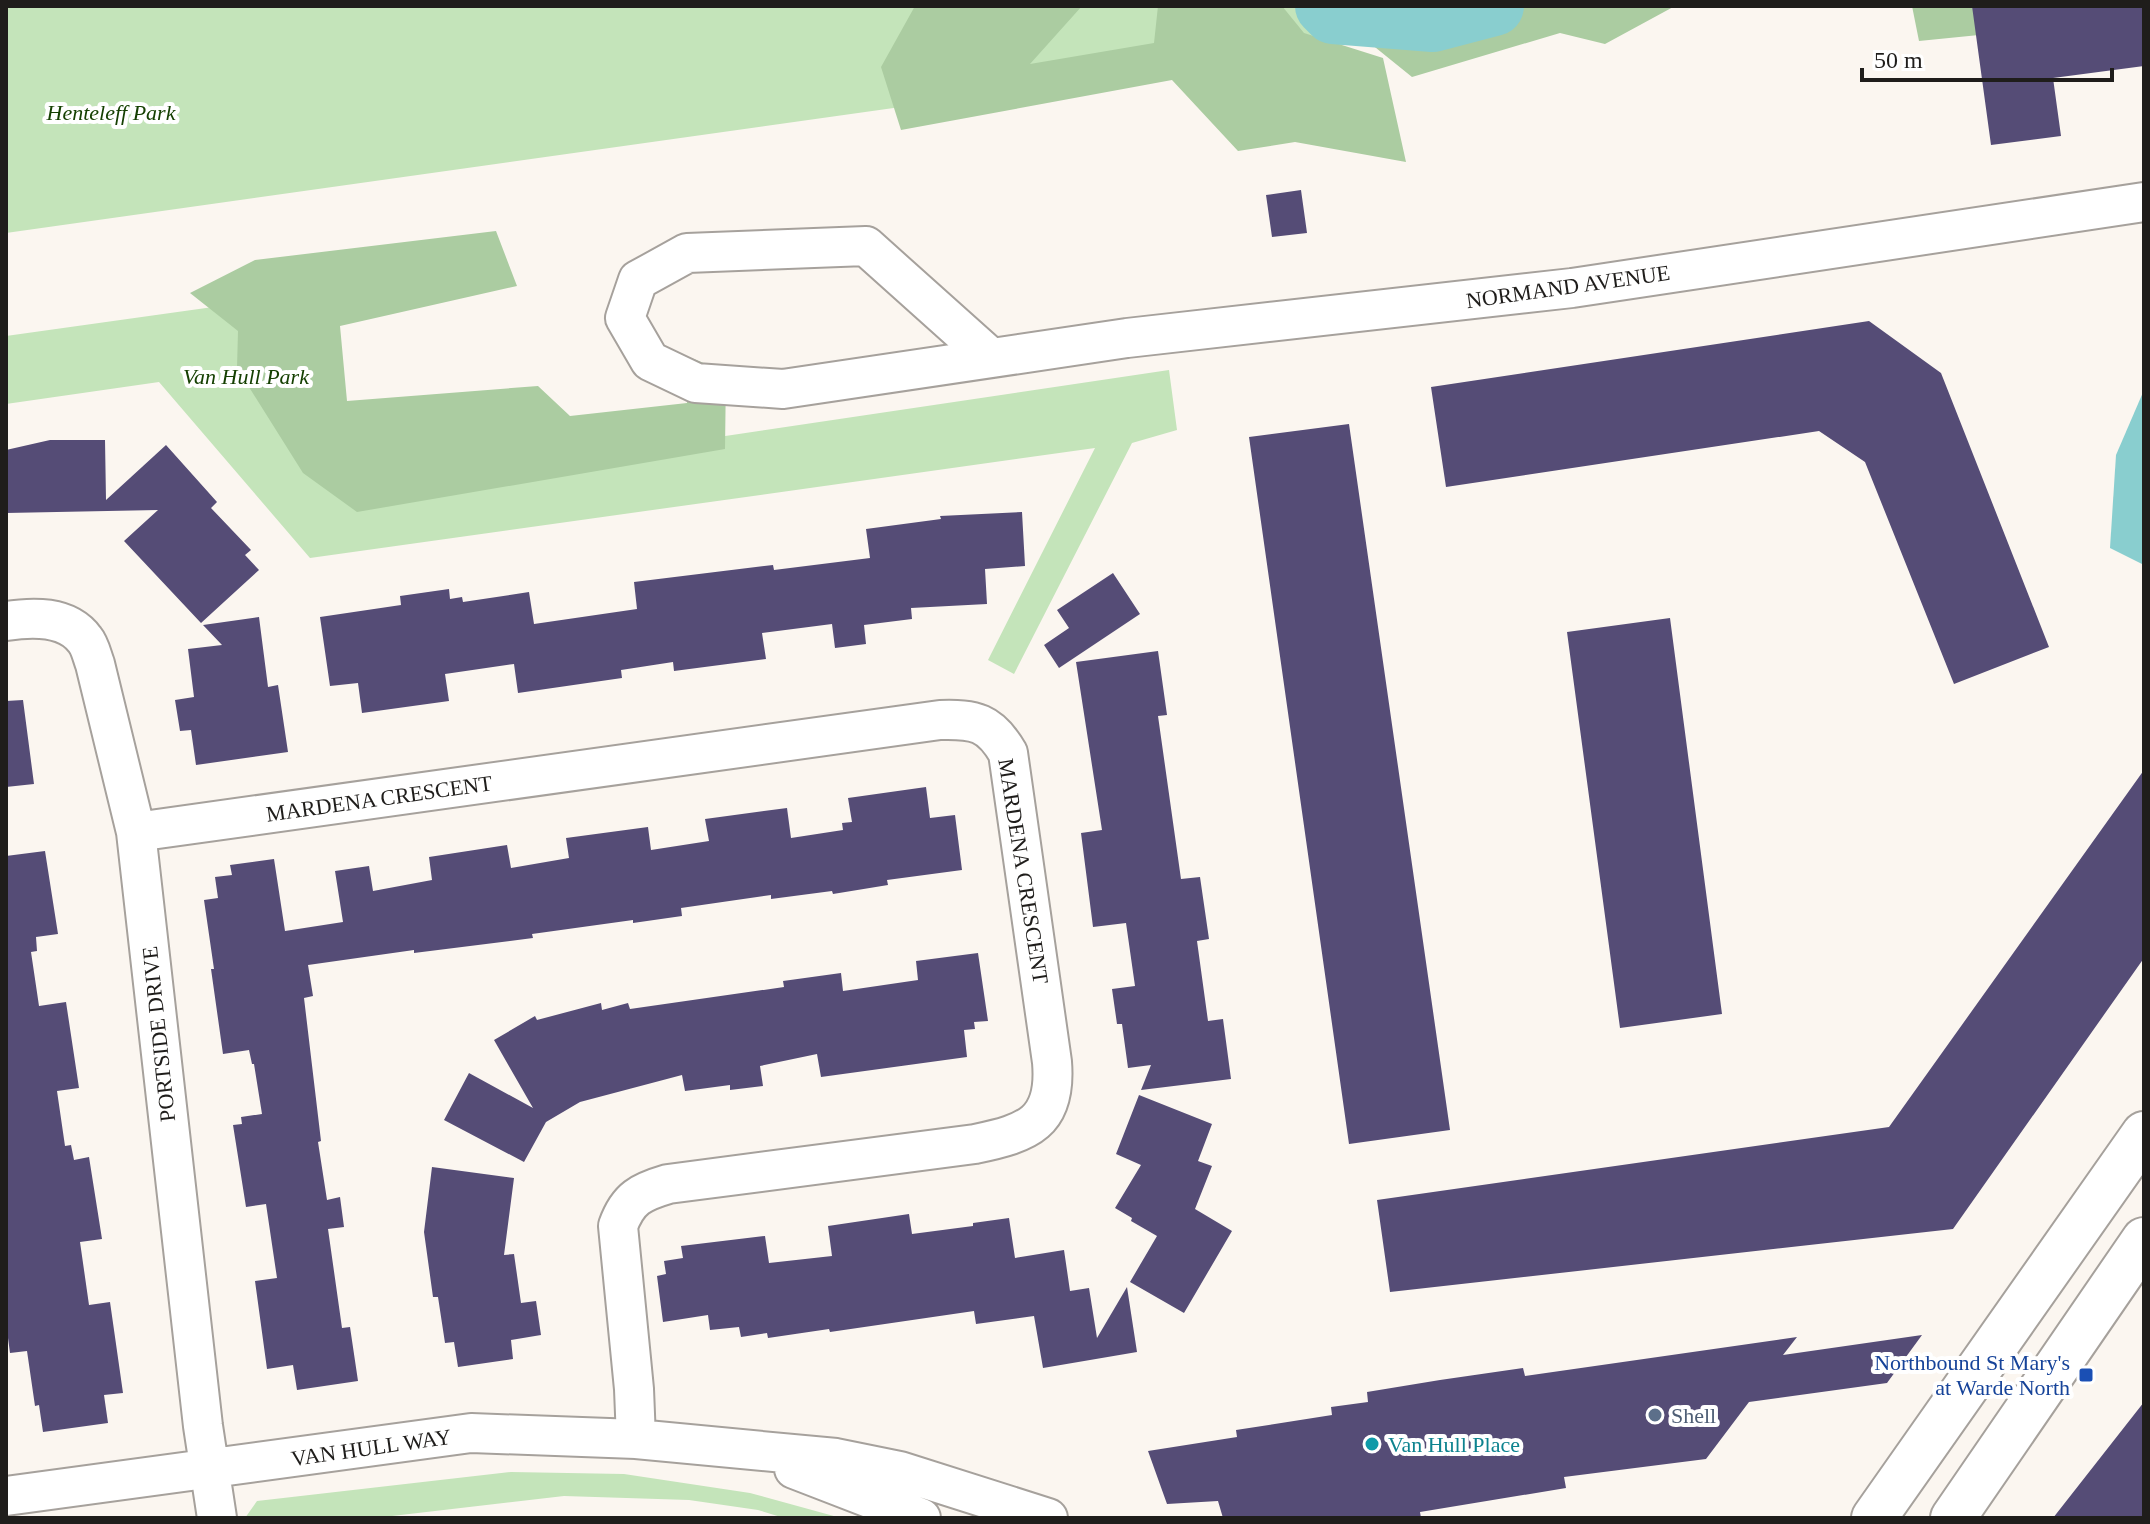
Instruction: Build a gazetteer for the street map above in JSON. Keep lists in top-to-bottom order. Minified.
{"streets":{"street":["NORMAND AVENUE","MARDENA CRESCENT","PORTSIDE DRIVE","VAN HULL WAY"]},"crossings":[["MARDENA CRESCENT","PORTSIDE DRIVE"],["MARDENA CRESCENT","VAN HULL WAY"],["PORTSIDE DRIVE","VAN HULL WAY"]],"parks":["Henteleff Park","Van Hull Park"],"places":{"transit":["Northbound St Mary's at Warde North"],"other":["Shell","Van Hull Place"]},"scale_bar":"50 m"}
